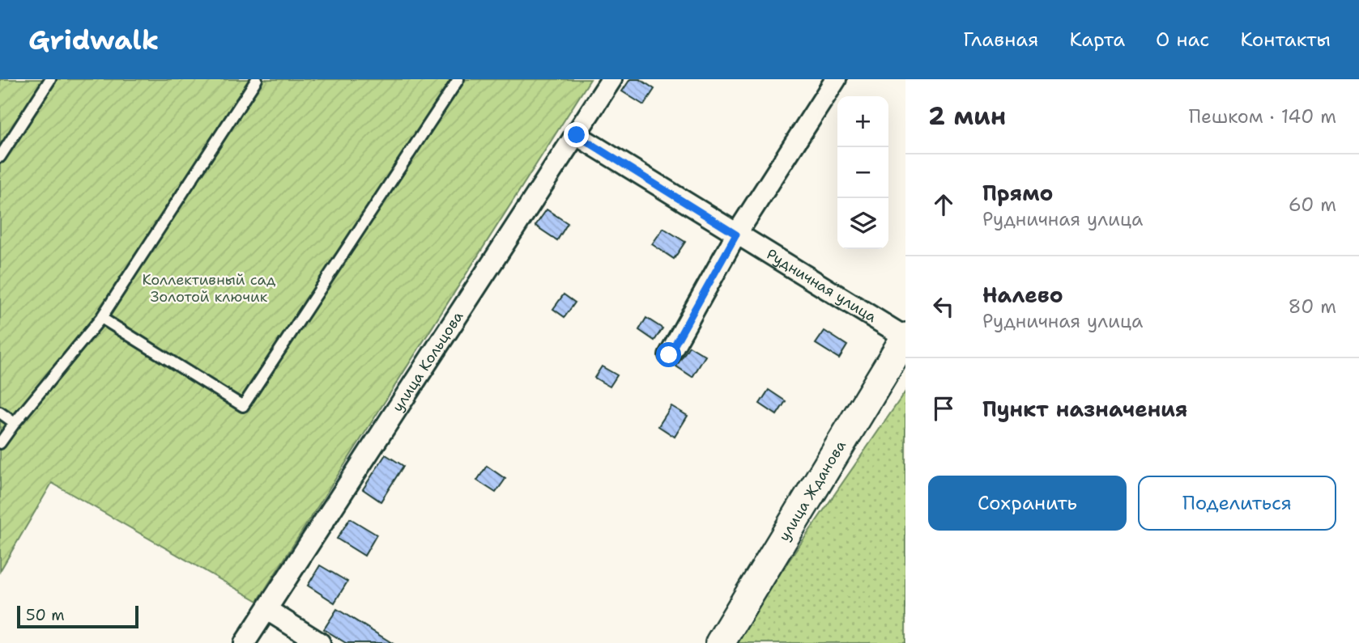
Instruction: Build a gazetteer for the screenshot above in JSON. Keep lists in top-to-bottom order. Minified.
{"streets":{"street":["Рудничная улица","улица Кольцова","улица Жданова"]},"crossings":[["Рудничная улица","улица Кольцова"],["Рудничная улица","улица Жданова"]],"parks":["Коллективный сад Золотой ключик"],"scale_bar":"50 m","page":{"header":"Gridwalk","nav":["Главная","Карта","О нас","Контакты"],"heading":["2 мин","Пешком · 140 m"],"map_buttons":["+","−"],"list":[["Прямо","Рудничная улица","60 m"],["Налево","Рудничная улица","80 m"],"Пункт назначения"],"buttons":["Сохранить","Поделиться"],"scale":"50 m"}}
